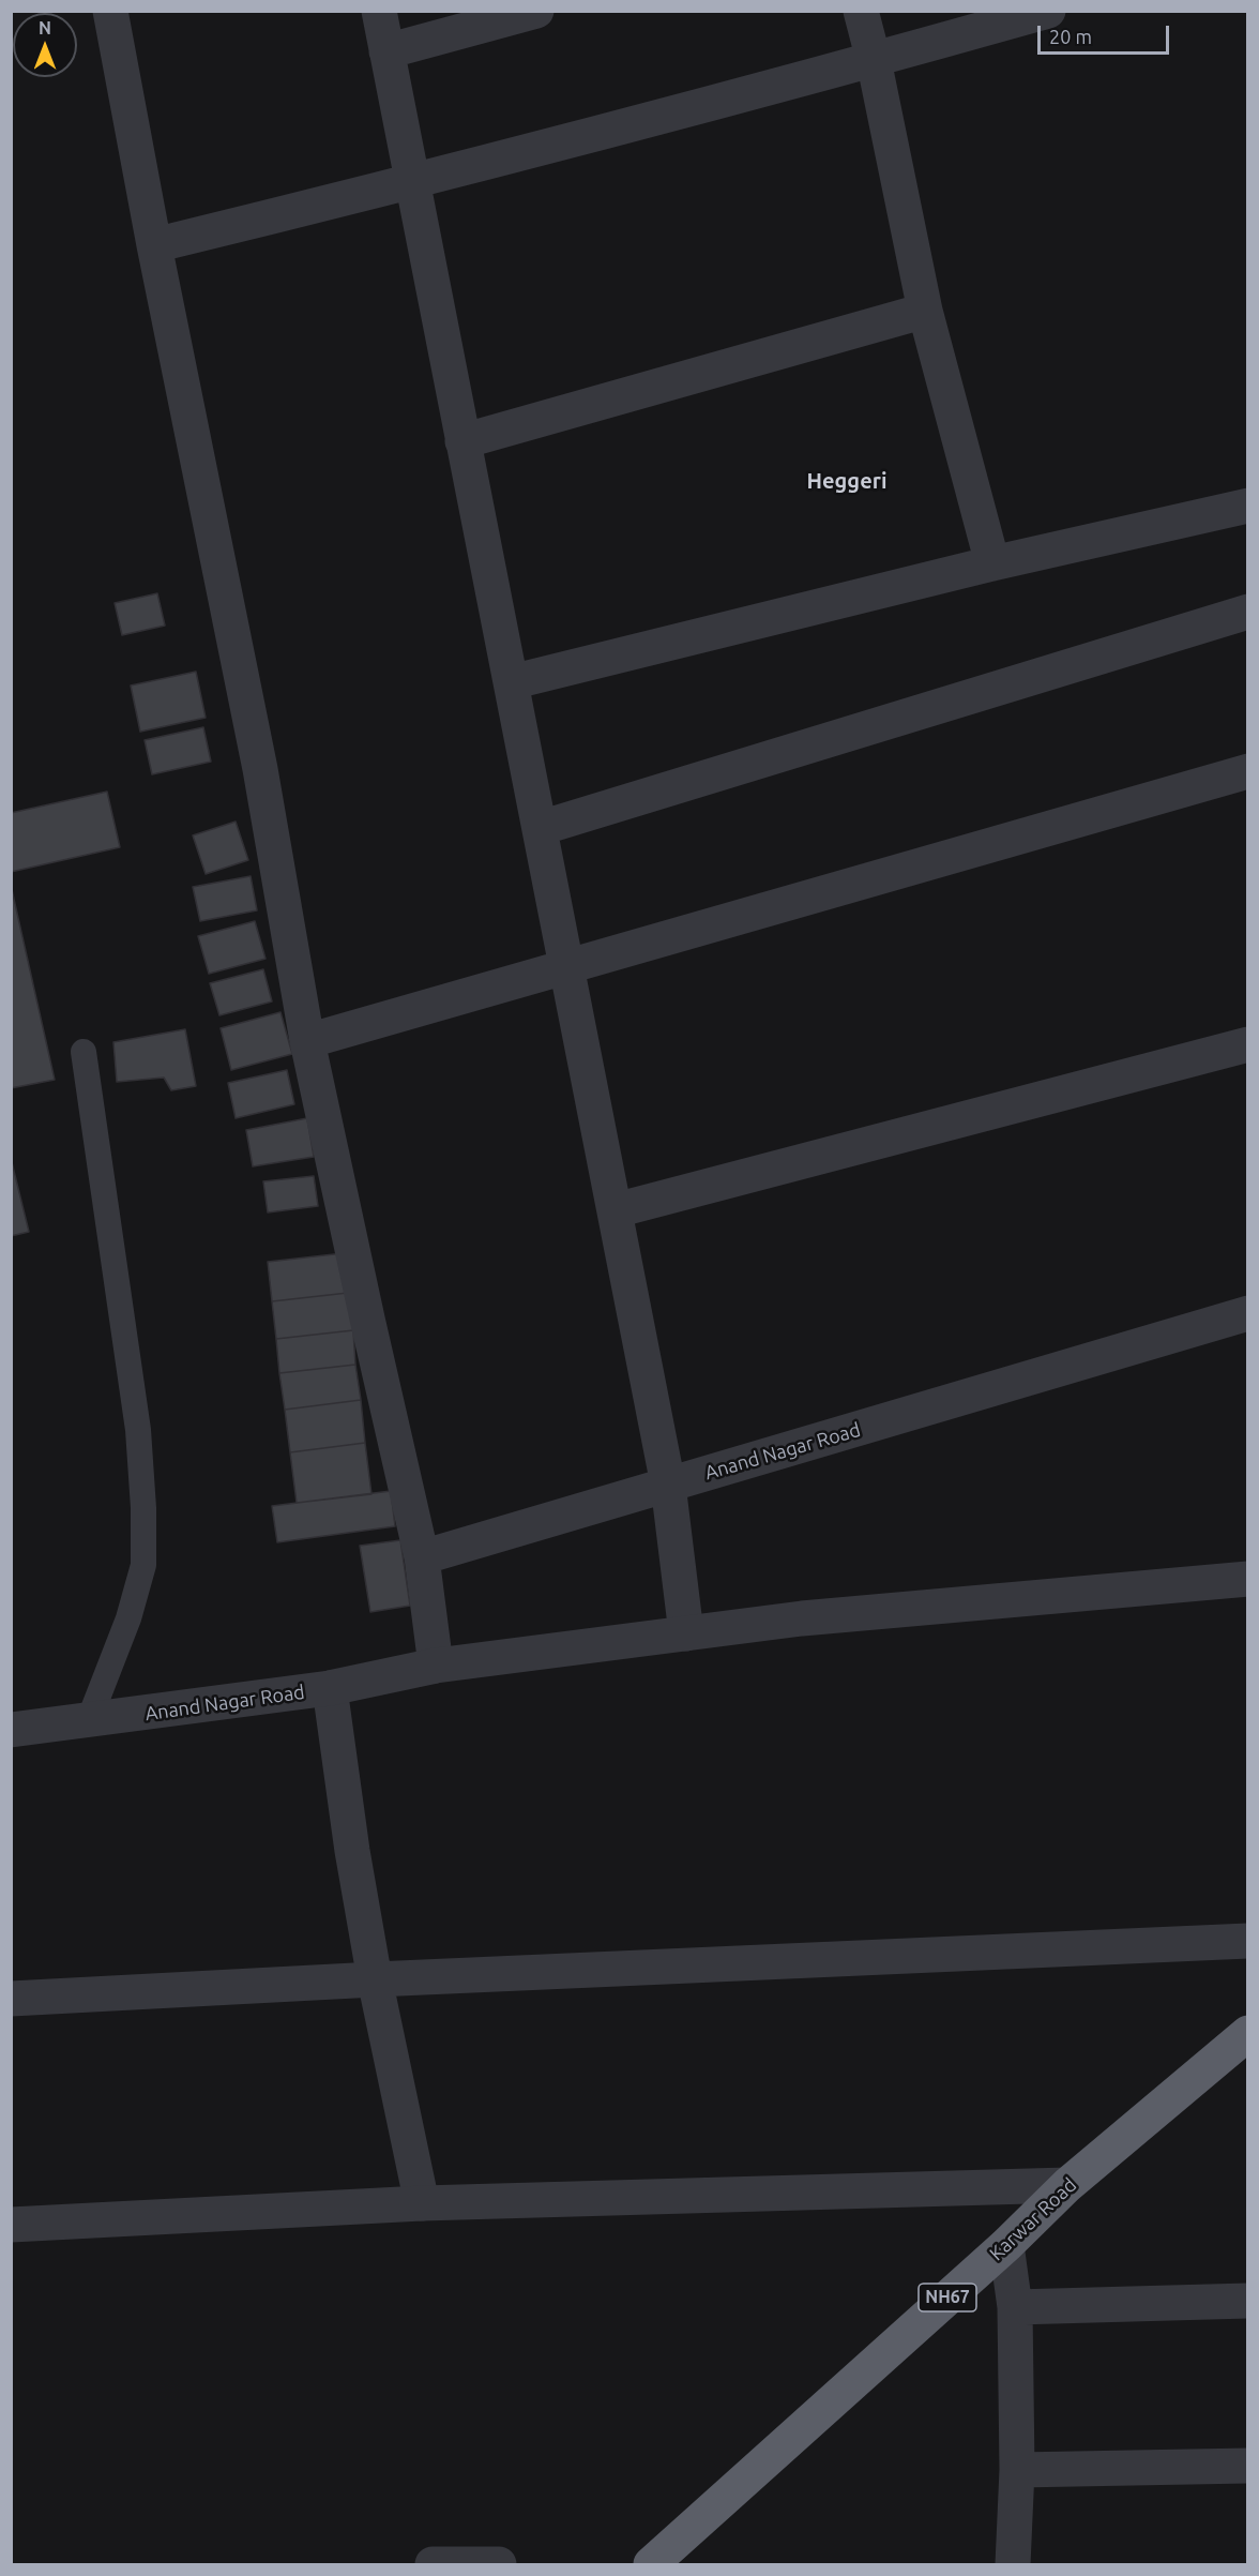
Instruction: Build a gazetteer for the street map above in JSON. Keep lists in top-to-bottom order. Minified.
{"streets":{"highway":["Karwar Road","NH67"],"street":["Anand Nagar Road"]},"districts":["Heggeri"],"scale_bar":"20 m","north":"top"}
